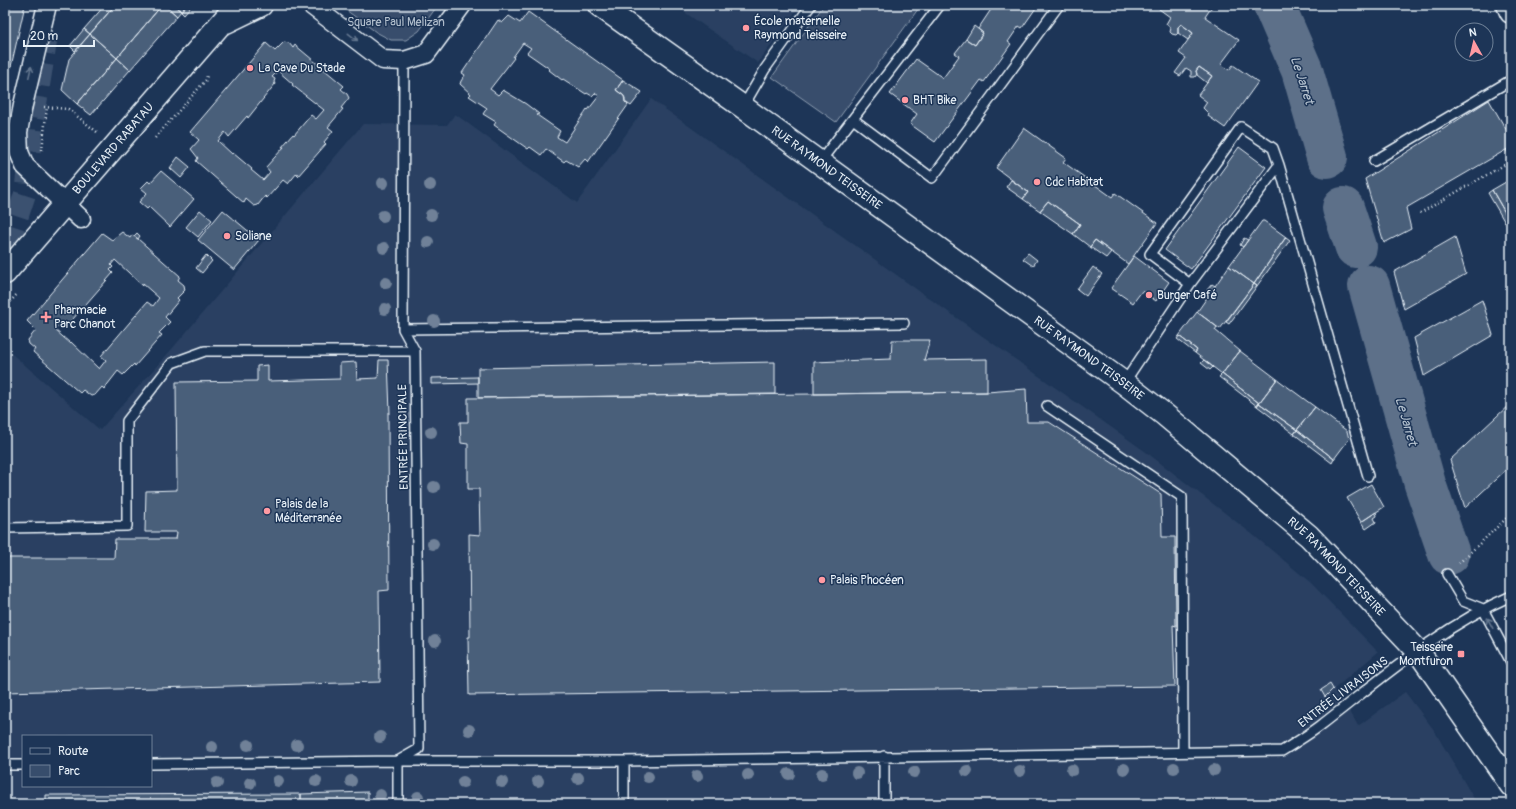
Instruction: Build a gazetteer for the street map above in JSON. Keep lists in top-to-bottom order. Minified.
{"streets":{"street":["BOULEVARD RABATAU","RUE RAYMOND TEISSEIRE"],"lane":["ENTRÉE PRINCIPALE","ENTRÉE LIVRAISONS"]},"crossings":[["RUE RAYMOND TEISSEIRE","ENTRÉE LIVRAISONS"]],"water":["Le Jarret"],"parks":["Square Paul Melizan"],"places":{"other":["École maternelle Raymond Teisseire","La Cave Du Stade","BHT Bike","Cdc Habitat","Soliane","Burger Café","Palais de la Méditerranée","Palais Phocéen"],"health":["Pharmacie Parc Chanot"],"transit":["Teisseire Montfuron"]},"legend":["Route","Parc"],"scale_bar":"20 m","north":"top"}
